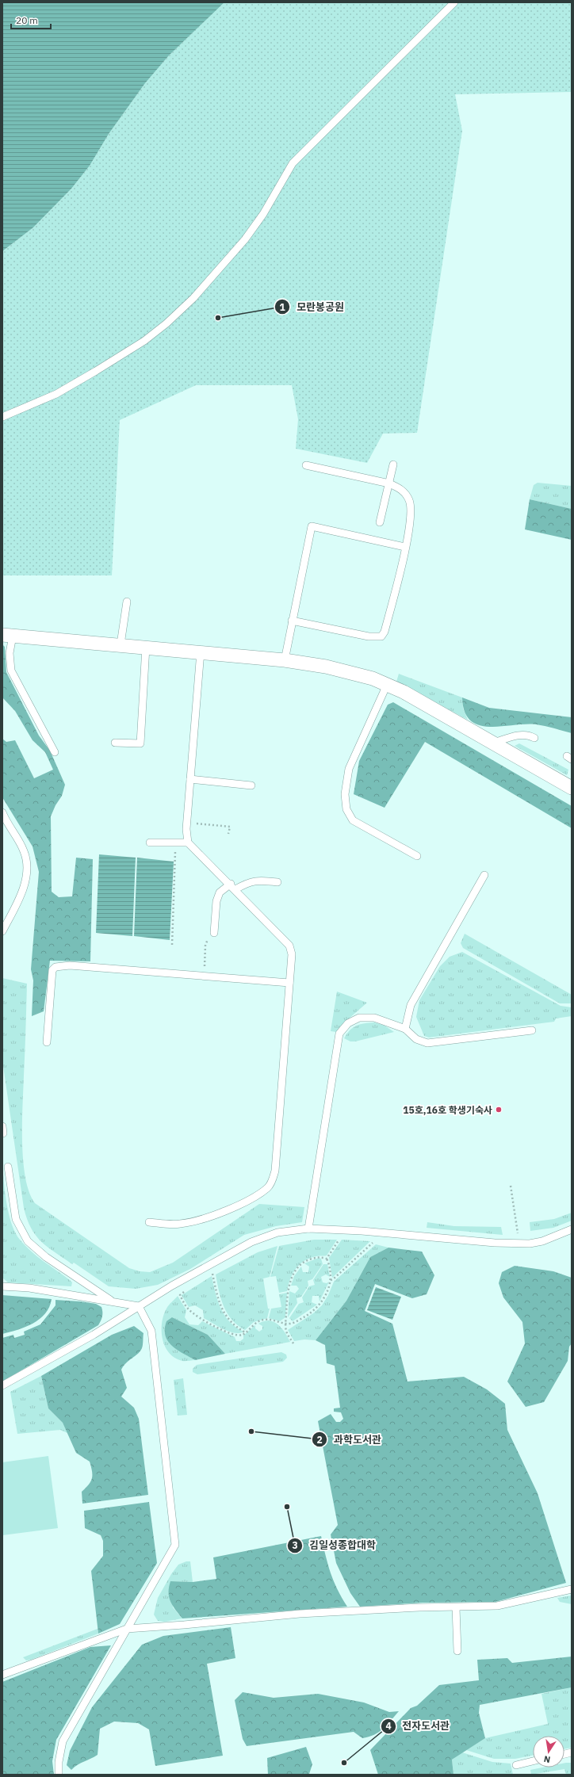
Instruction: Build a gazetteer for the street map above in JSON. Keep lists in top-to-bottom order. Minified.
{"places":["모란봉공원","15호,16호 학생기숙사","과학도서관","김일성종합대학","전자도서관"],"scale_bar":"20 m","north":"bottom"}
